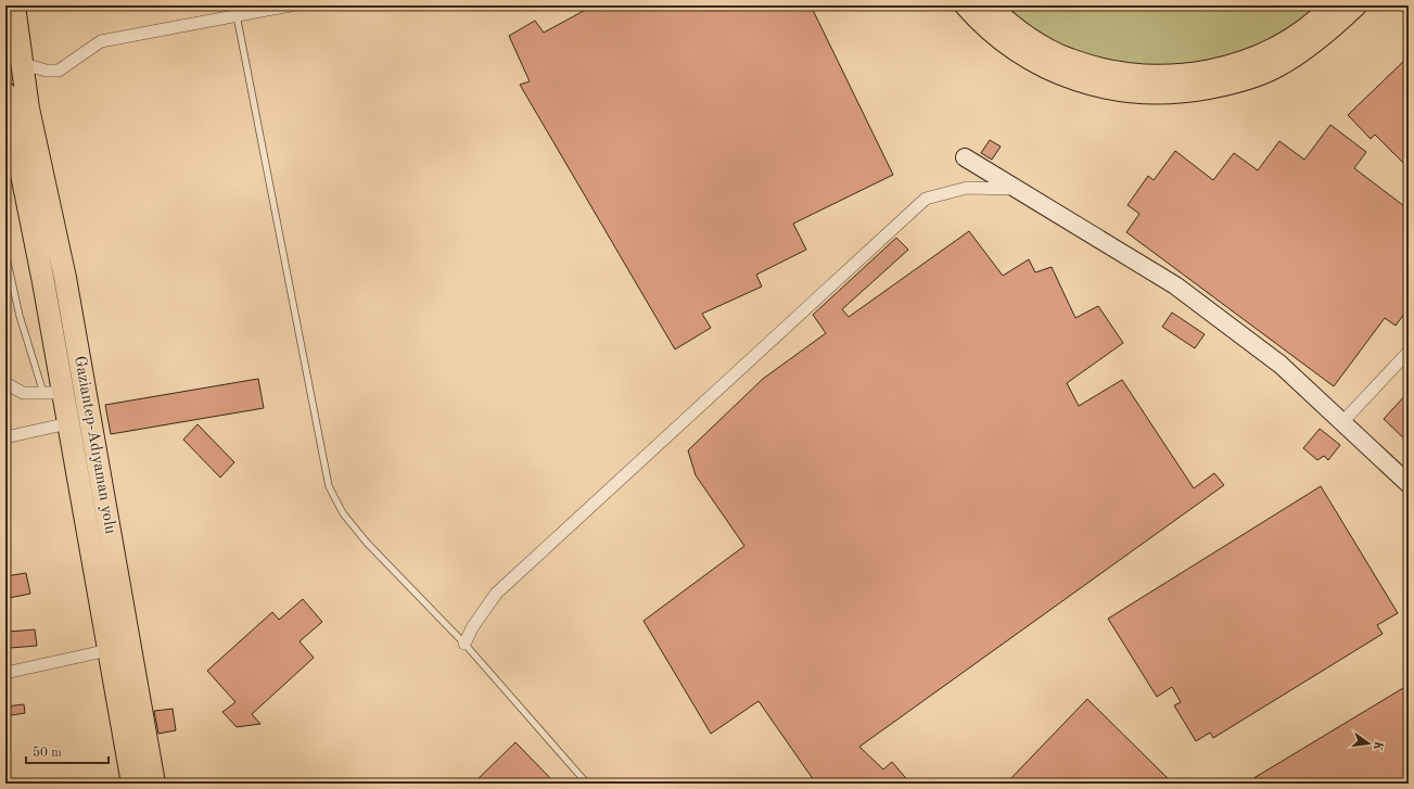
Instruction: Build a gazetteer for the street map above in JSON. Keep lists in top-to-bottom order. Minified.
{"streets":{"highway":["Gaziantep-Adıyaman yolu"]},"scale_bar":"50 m","north":"right"}
